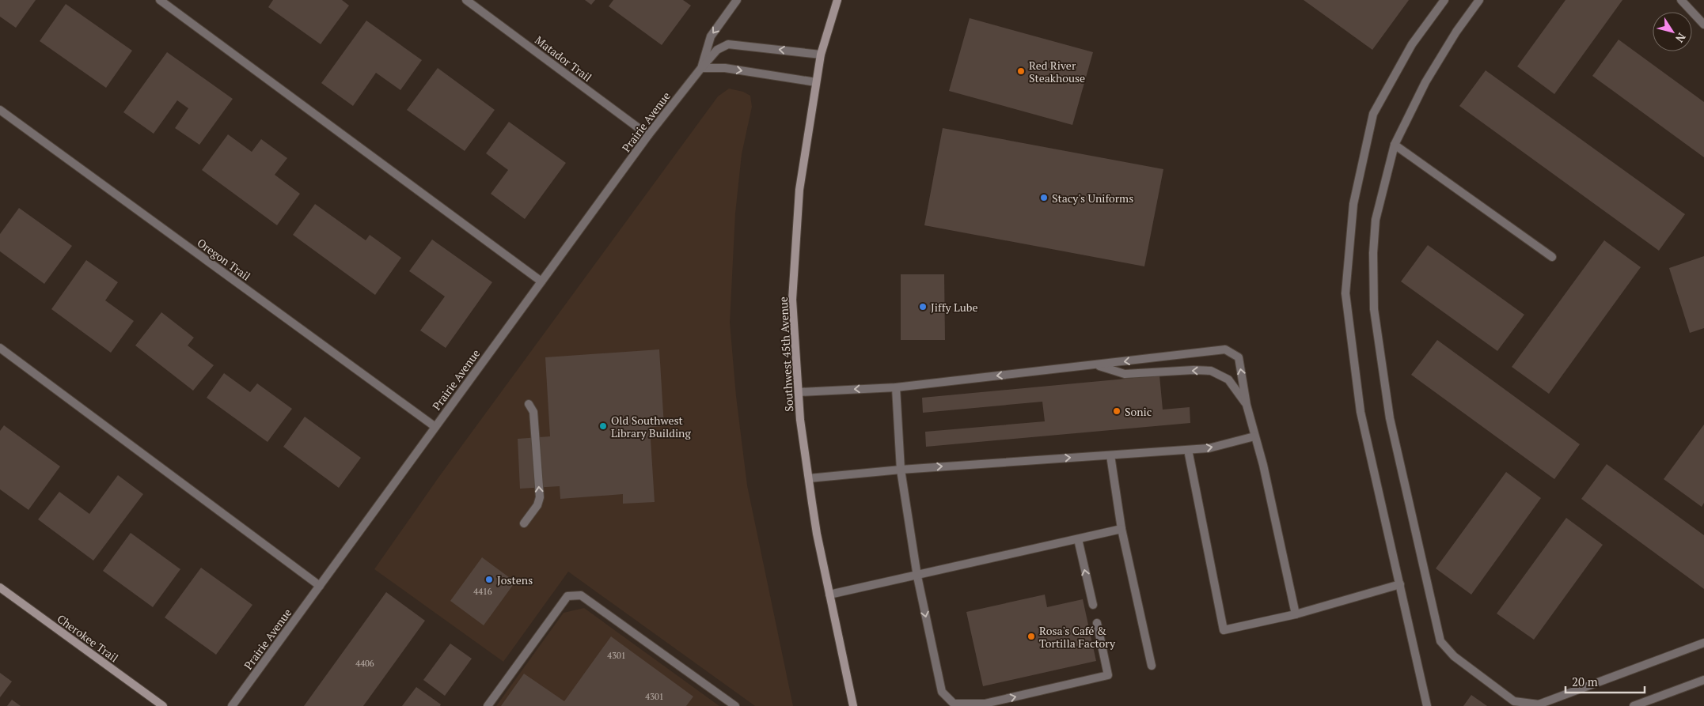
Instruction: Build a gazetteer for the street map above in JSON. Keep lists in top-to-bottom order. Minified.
{"streets":{"main road":["Southwest 45th Avenue","Cherokee Trail"],"street":["Matador Trail","Prairie Avenue","Oregon Trail"]},"crossings":[["Matador Trail","Prairie Avenue"],["Prairie Avenue","Oregon Trail"],["Prairie Avenue","Southwest 45th Avenue"]],"places":["Red River Steakhouse","Stacy's Uniforms","Jiffy Lube","Sonic","Old Southwest Library Building","Jostens","Rosa's Café & Tortilla Factory"],"house_numbers":["4416","4301","4406","4301"],"scale_bar":"20 m","north":"bottom right"}
